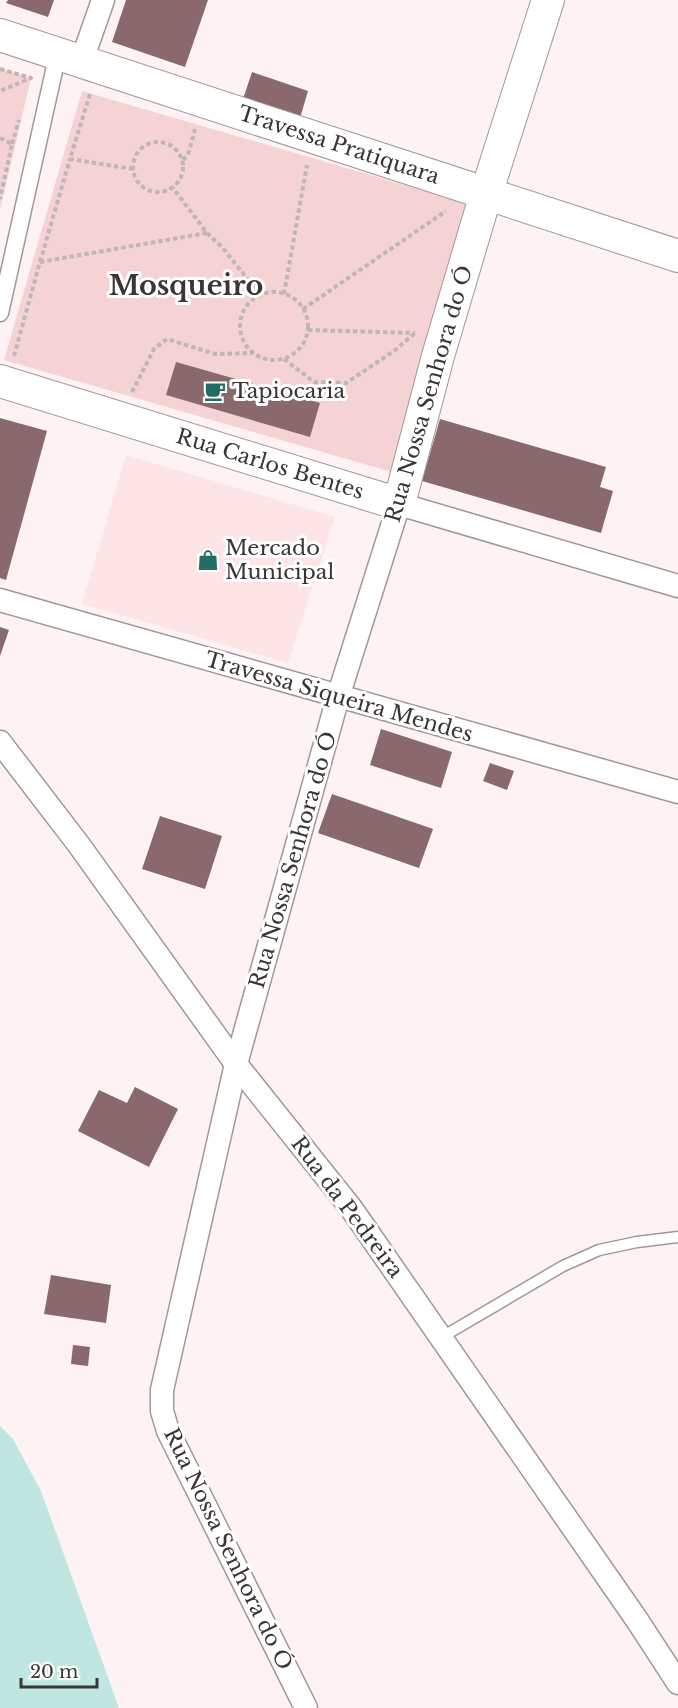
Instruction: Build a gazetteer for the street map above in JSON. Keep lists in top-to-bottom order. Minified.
{"streets":{"main road":["Travessa Pratiquara","Rua Nossa Senhora do Ó","Rua Carlos Bentes"],"street":["Travessa Siqueira Mendes","Rua da Pedreira"]},"crossings":[["Travessa Pratiquara","Rua Nossa Senhora do Ó"],["Rua Nossa Senhora do Ó","Rua Carlos Bentes"],["Rua Nossa Senhora do Ó","Travessa Siqueira Mendes"],["Rua Nossa Senhora do Ó","Rua da Pedreira"]],"districts":["Mosqueiro"],"places":{"cafe":["Tapiocaria"],"shop":["Mercado Municipal"]},"scale_bar":"20 m"}
